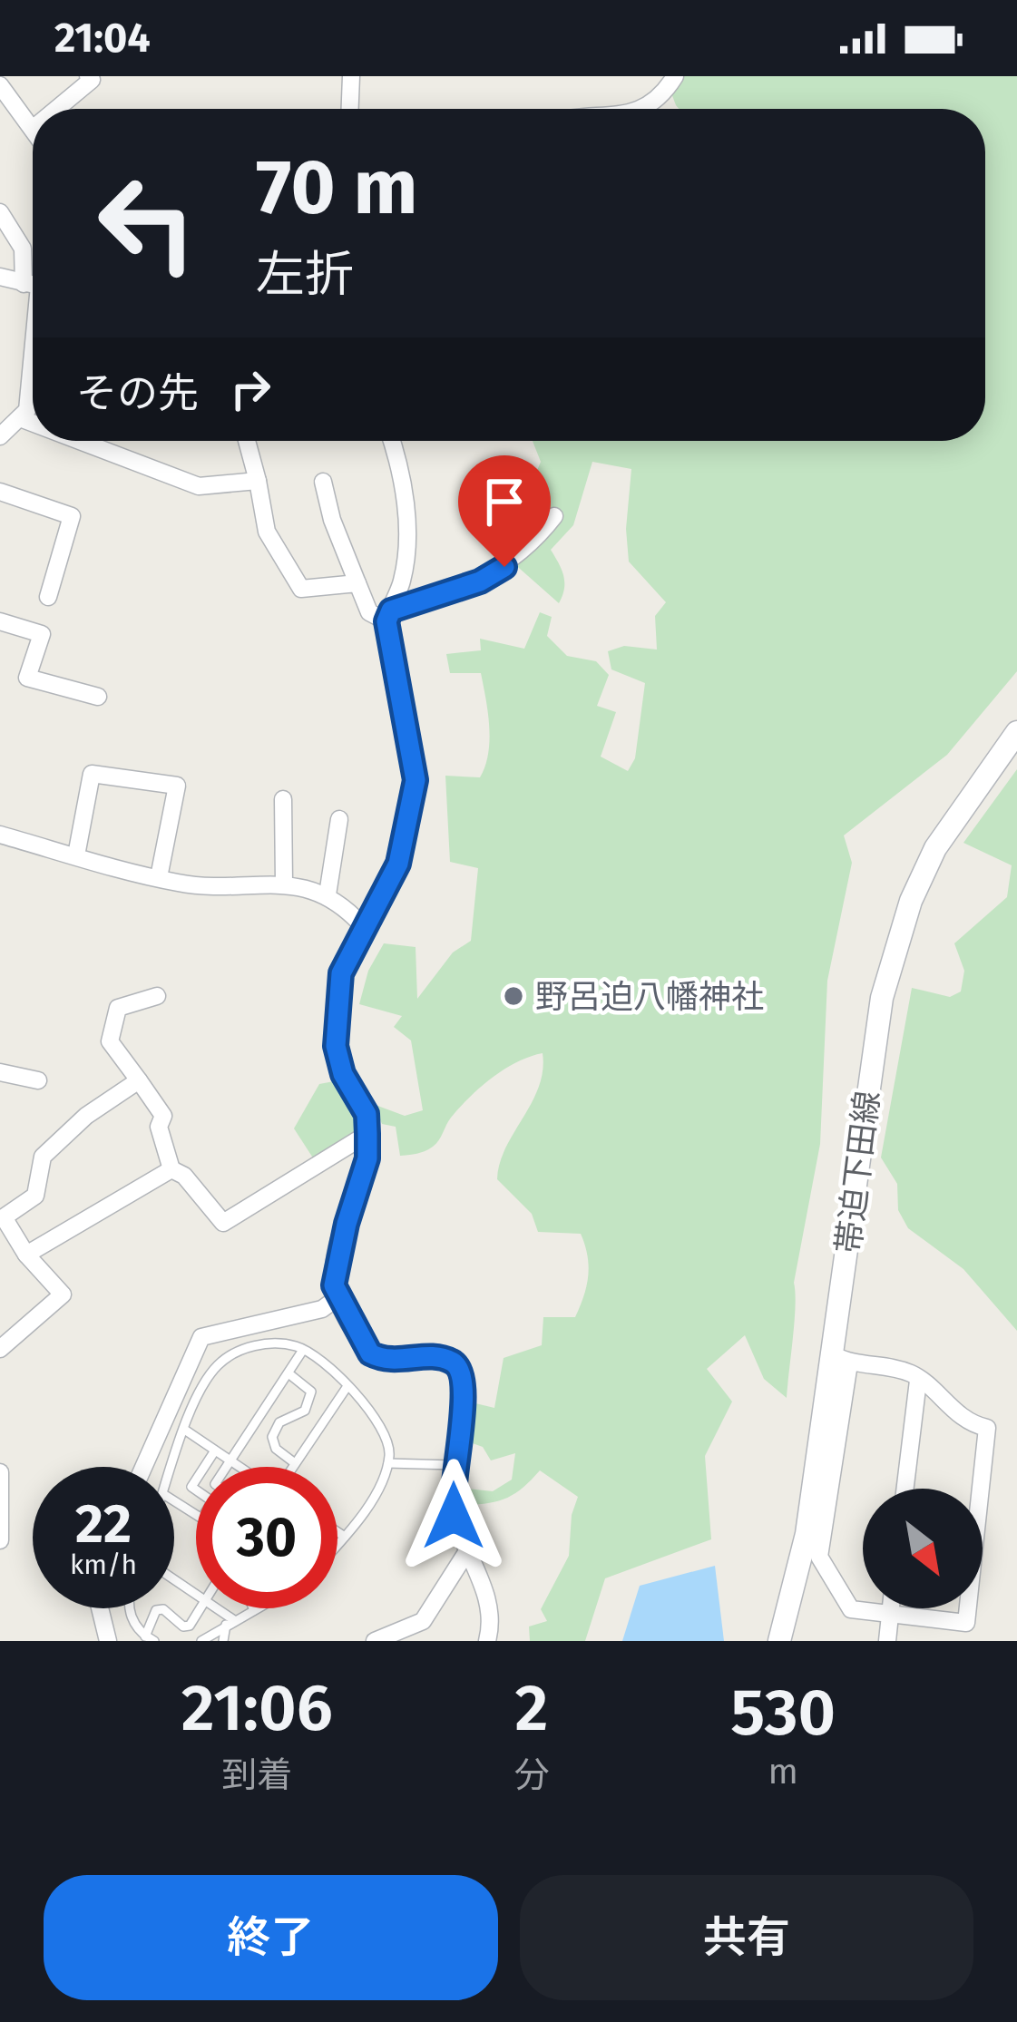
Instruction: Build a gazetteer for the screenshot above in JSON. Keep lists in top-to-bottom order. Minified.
{"streets":{"main road":["帯迫下田線"]},"places":["野呂迫八幡神社"],"north":"bottom right","page":{"status":"21:04","turn":["70 m","左折"],"then":"その先","speed":"22 km/h","limit":"30","eta":["21:06","到着","2","分","530","m"],"buttons":["終了","共有"]}}
